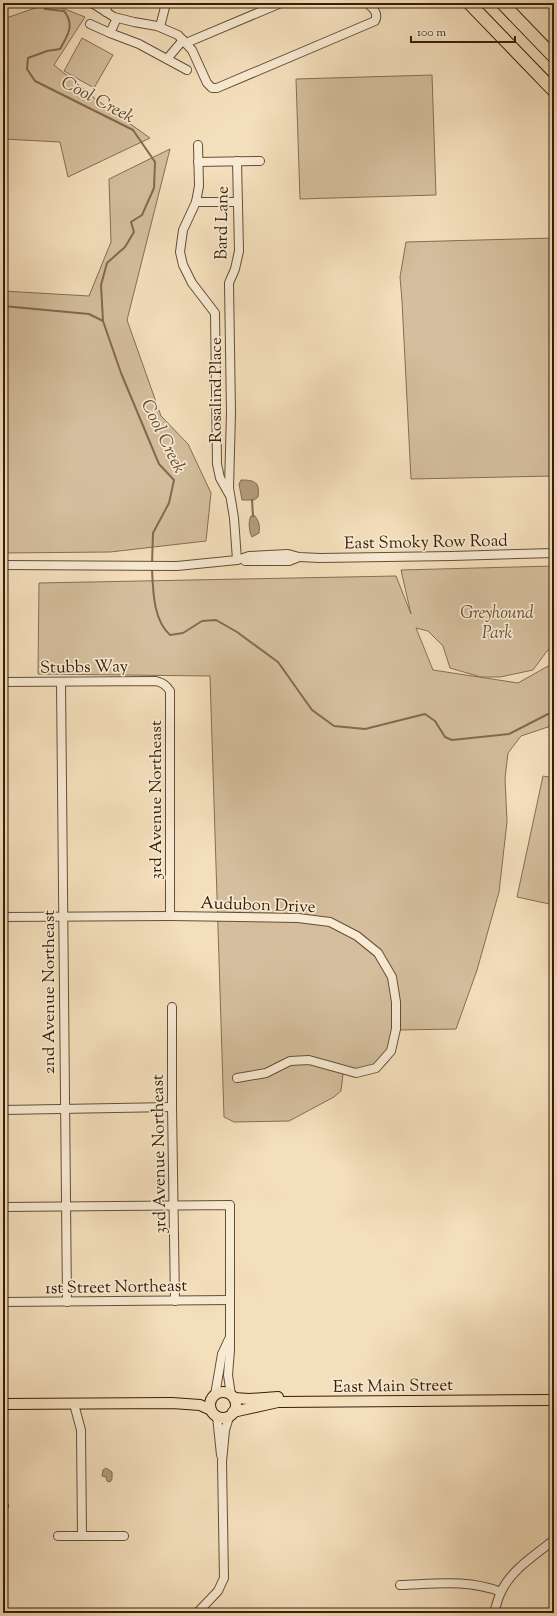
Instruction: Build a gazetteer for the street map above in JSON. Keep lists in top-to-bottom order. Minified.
{"streets":{"main road":["East Main Street"],"street":["Bard Lane","Rosalind Place","East Smoky Row Road","Stubbs Way","3rd Avenue Northeast","Audubon Drive","2nd Avenue Northeast","1st Street Northeast"]},"crossings":[["Bard Lane","Rosalind Place"],["Rosalind Place","East Smoky Row Road"],["Stubbs Way","3rd Avenue Northeast"],["Stubbs Way","2nd Avenue Northeast"],["3rd Avenue Northeast","Audubon Drive"],["3rd Avenue Northeast","1st Street Northeast"],["Audubon Drive","2nd Avenue Northeast"],["2nd Avenue Northeast","1st Street Northeast"]],"water":["Cool Creek"],"parks":["Greyhound Park"],"scale_bar":"100 m"}
